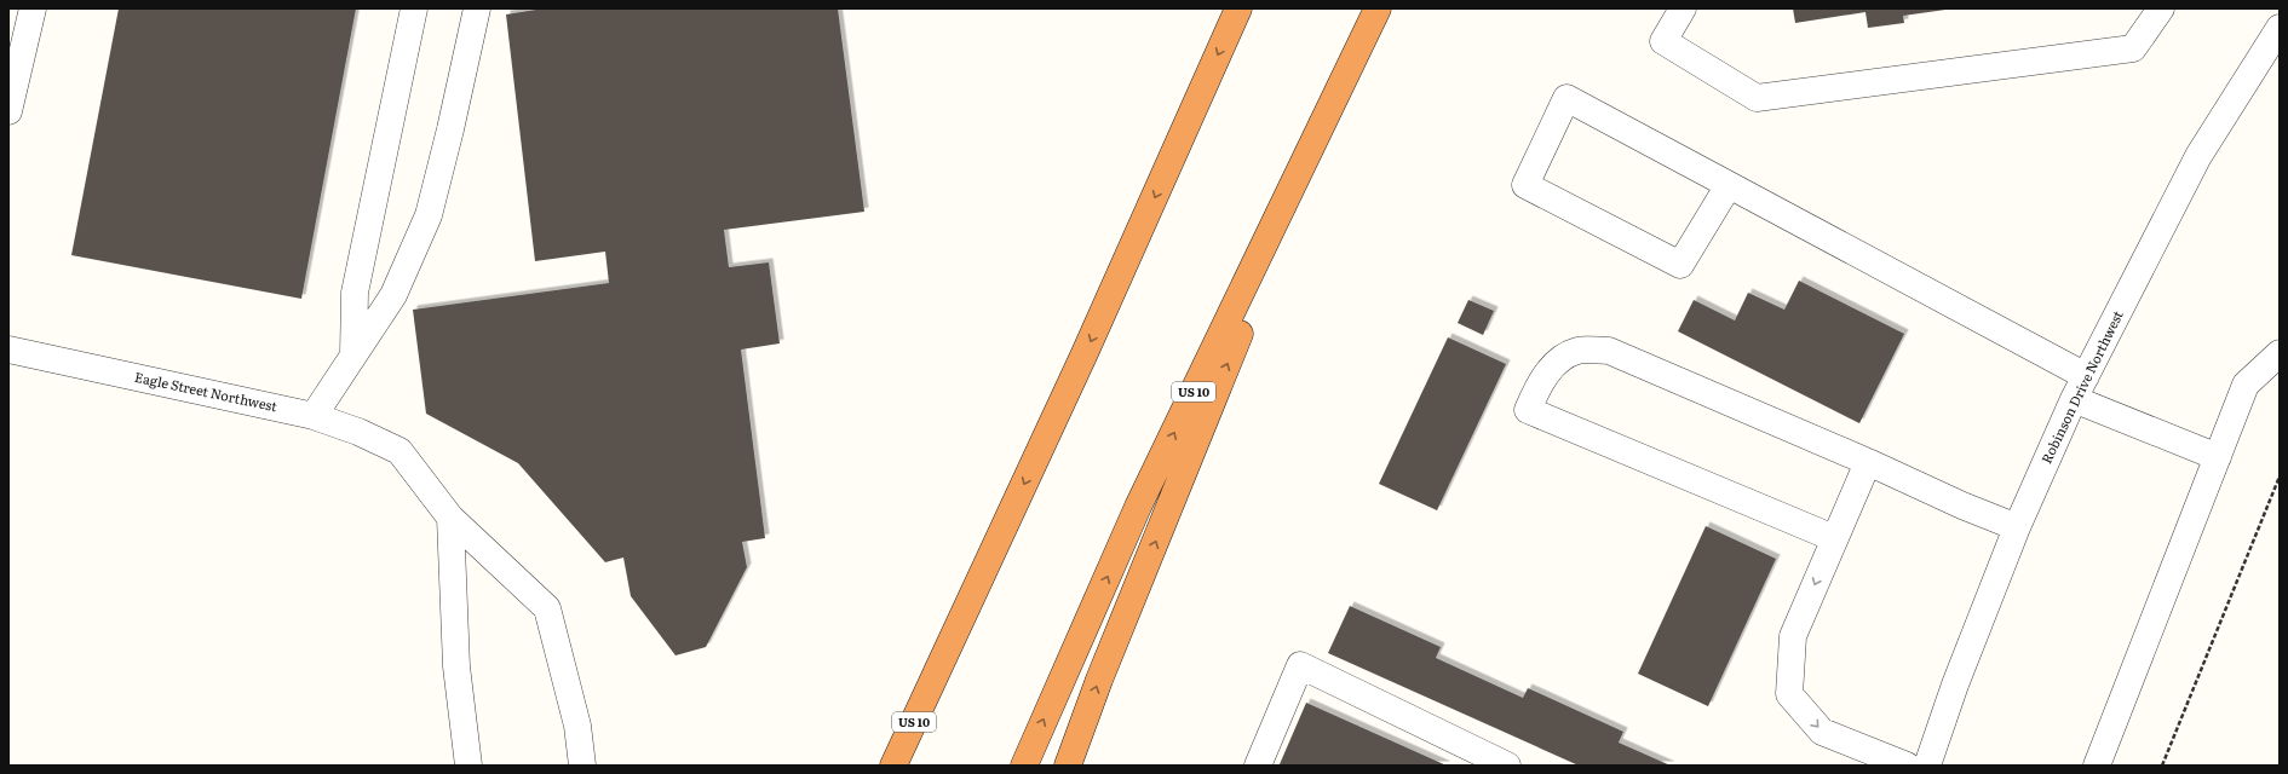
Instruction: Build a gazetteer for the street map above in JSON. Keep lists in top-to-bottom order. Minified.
{"streets":{"highway":["US 10"],"street":["Robinson Drive Northwest","Eagle Street Northwest"]}}
